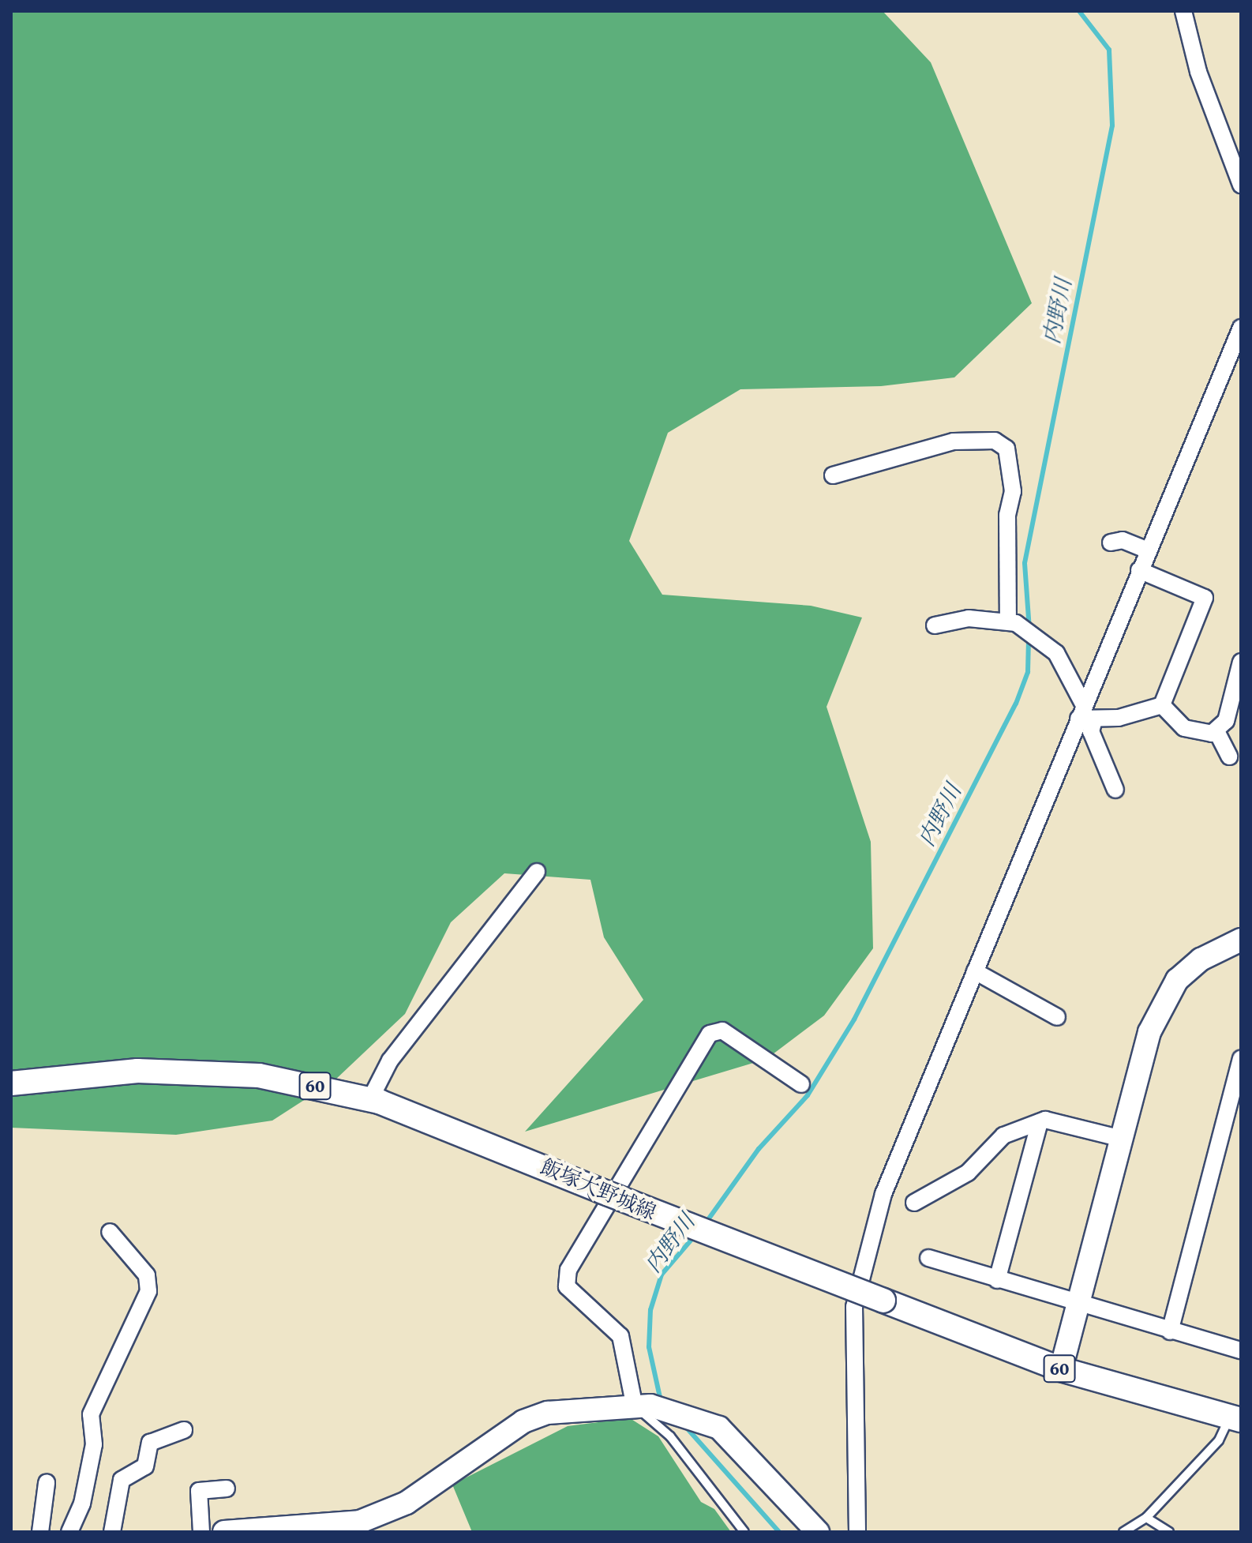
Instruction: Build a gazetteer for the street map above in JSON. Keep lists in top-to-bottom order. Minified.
{"streets":{"main road":["60","飯塚大野城線"]},"water":["内野川"]}
